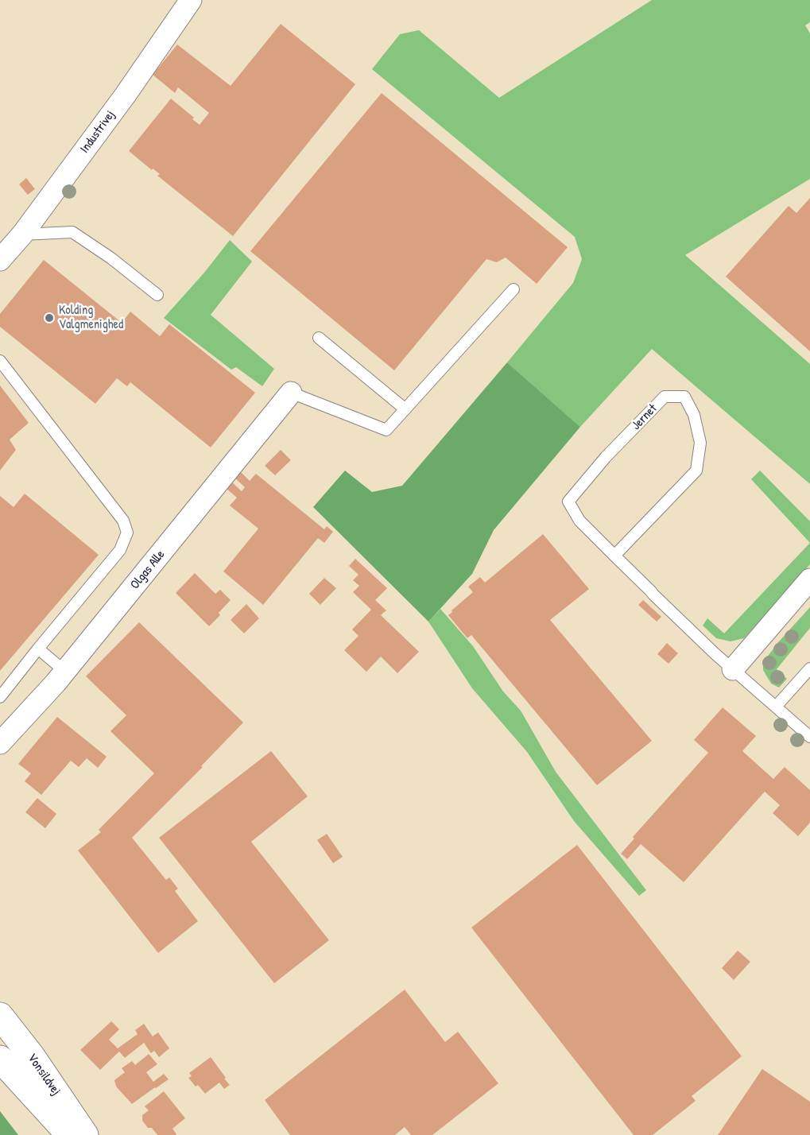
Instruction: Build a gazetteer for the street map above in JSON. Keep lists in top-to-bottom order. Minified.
{"streets":{"main road":["Vonsildvej"],"street":["Industrivej","Olgas Alle"],"lane":["Jernet"]},"places":["Kolding Valgmenighed"]}
